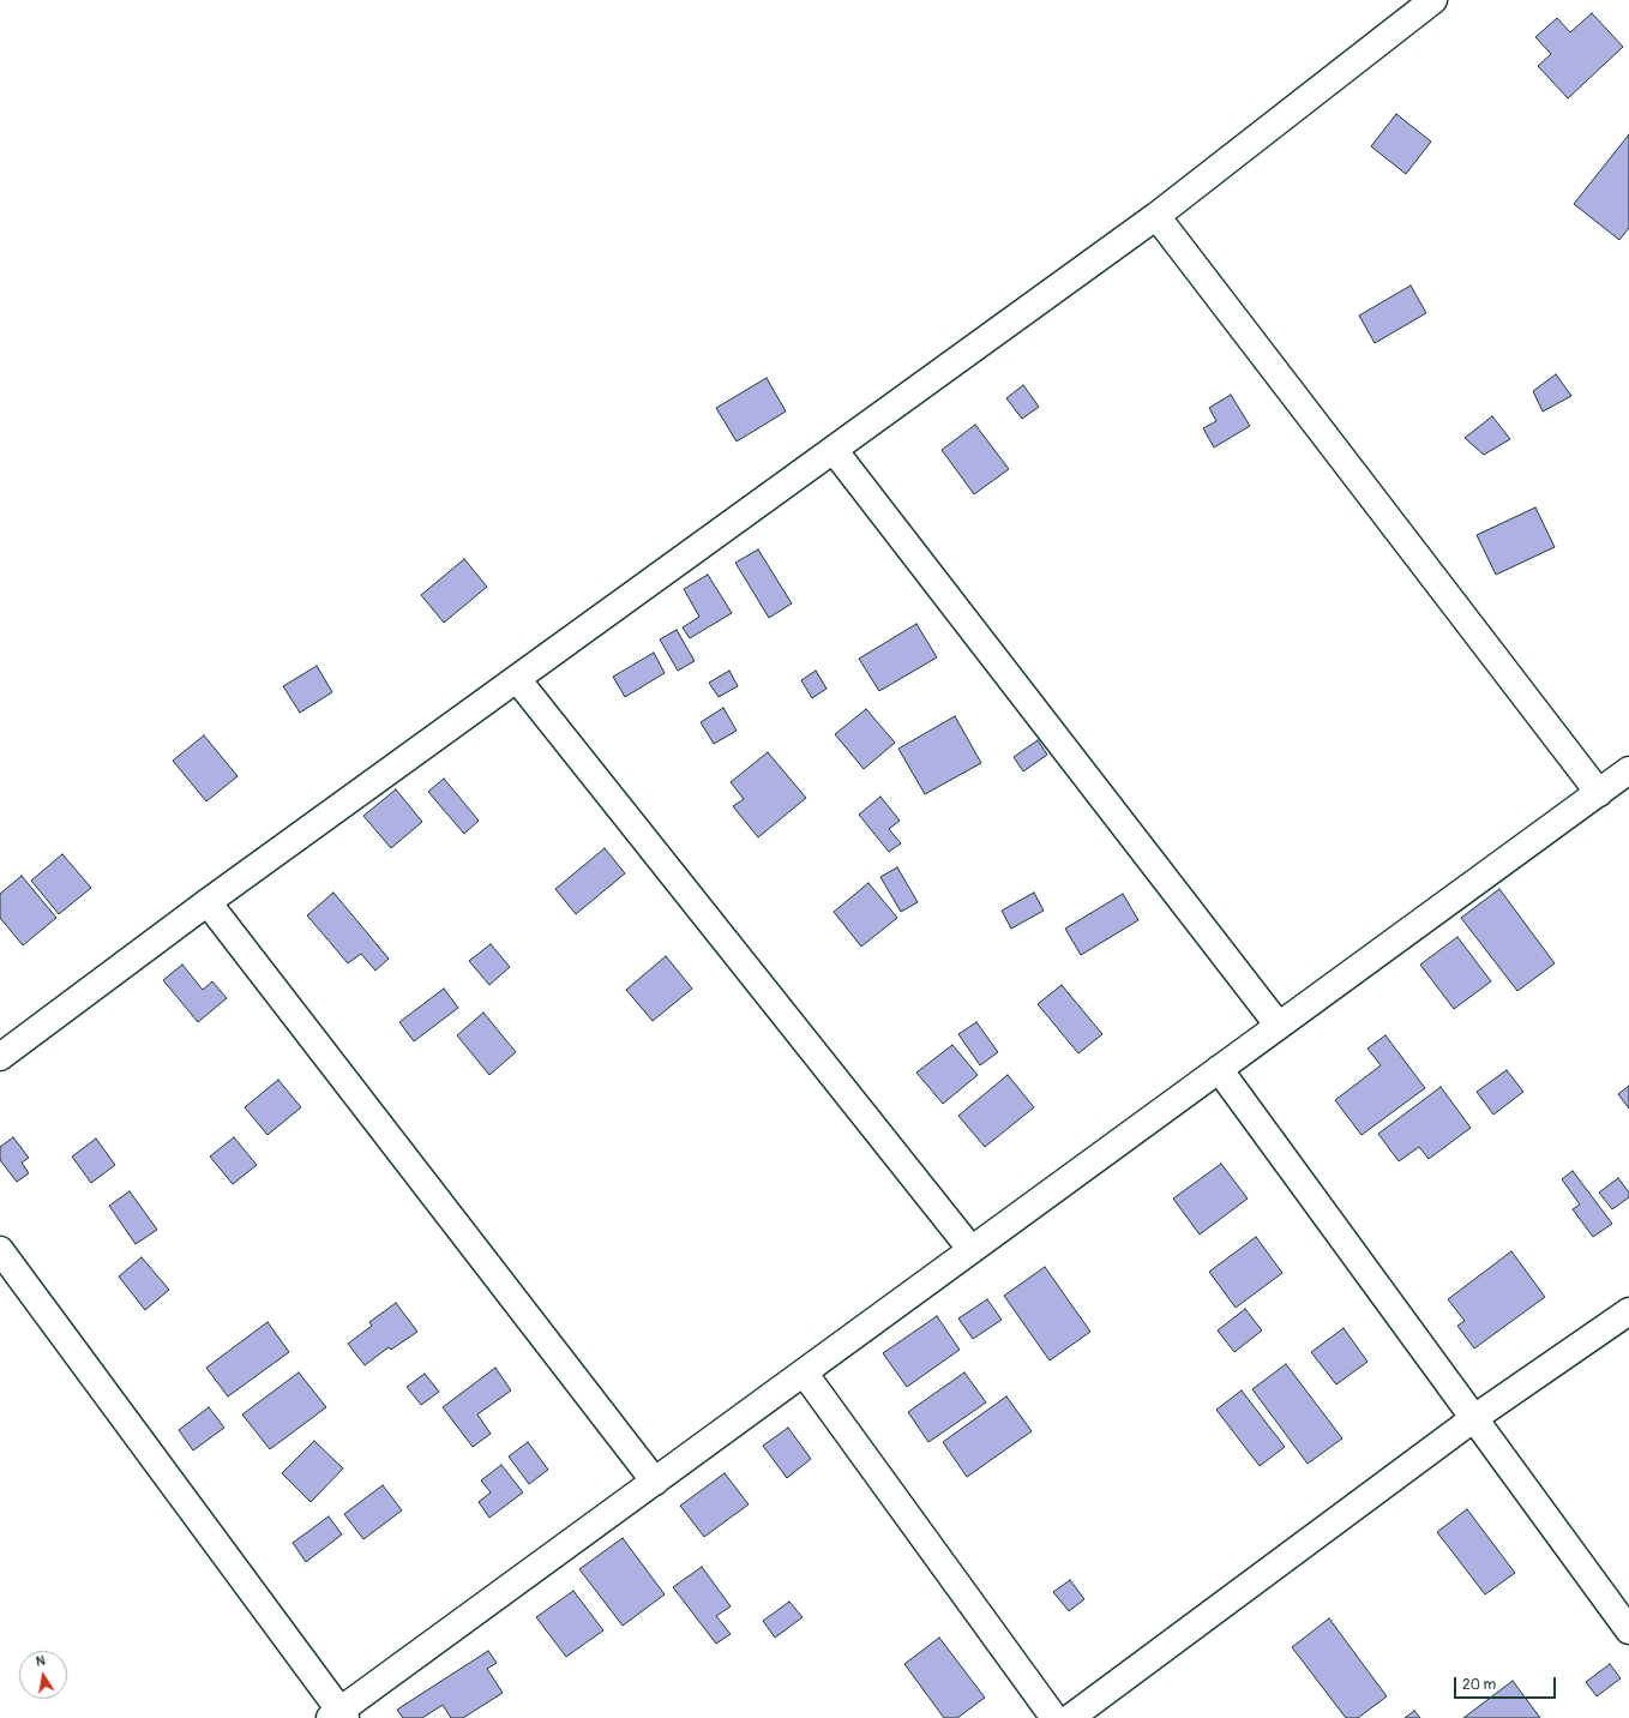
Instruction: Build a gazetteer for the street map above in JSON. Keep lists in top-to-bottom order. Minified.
{"scale_bar":"20 m","north":"top"}
